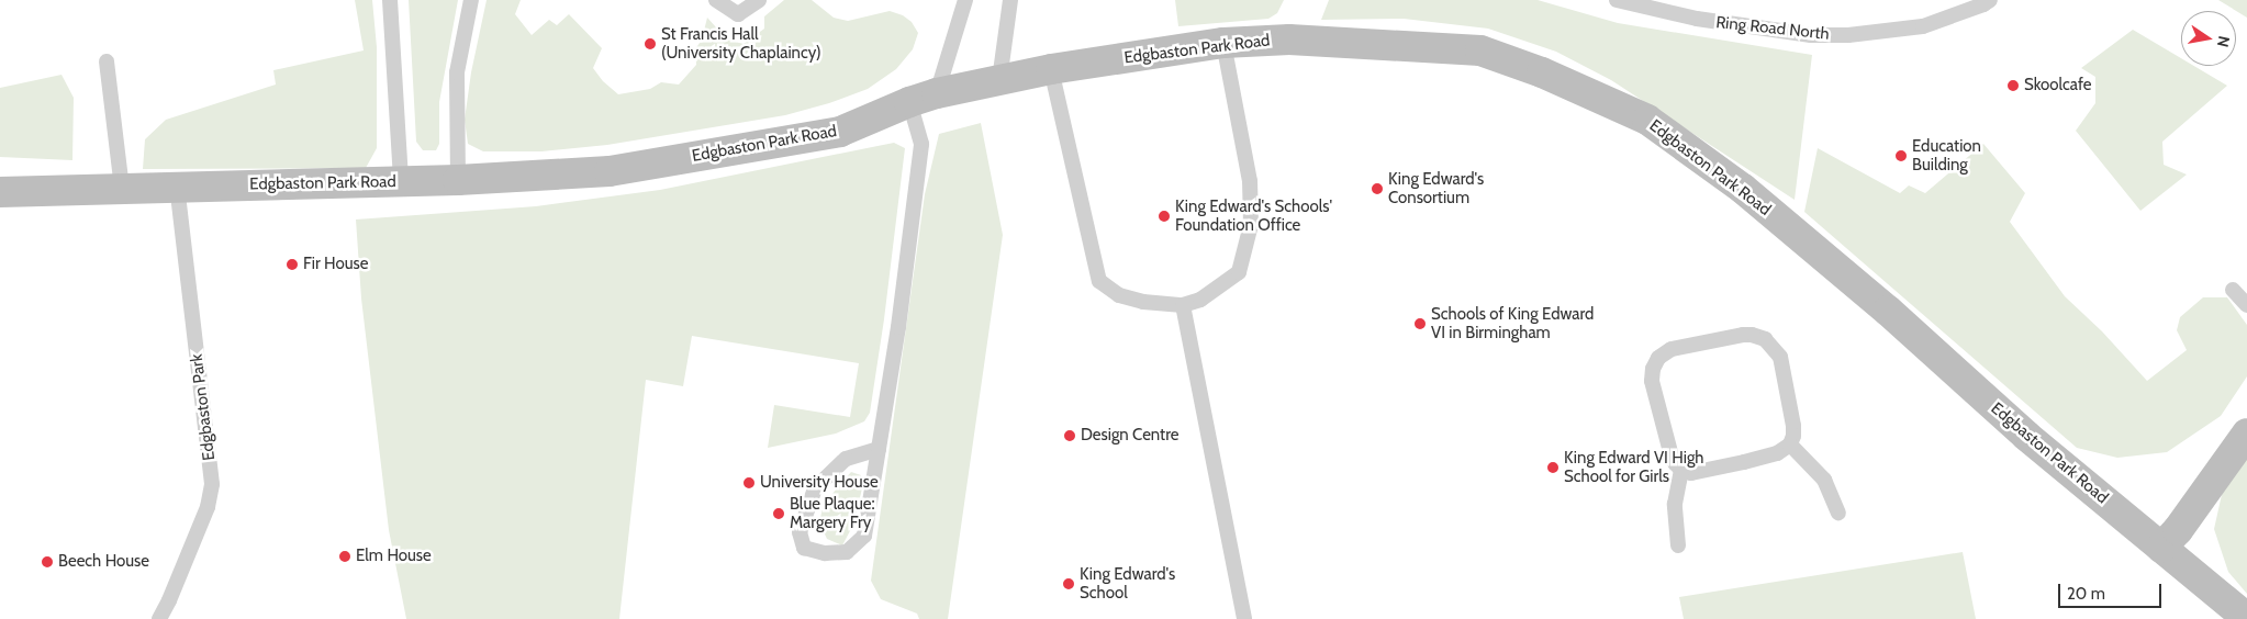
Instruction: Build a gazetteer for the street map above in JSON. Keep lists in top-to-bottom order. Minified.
{"streets":{"street":["Edgbaston Park Road"],"lane":["Ring Road North","Edgbaston Park"]},"crossings":[["Edgbaston Park Road","Edgbaston Park"]],"places":["St Francis Hall (University Chaplaincy)","Skoolcafe","Education Building","King Edward's Consortium","King Edward's Schools' Foundation Office","Fir House","Schools of King Edward VI in Birmingham","Design Centre","King Edward VI High School for Girls","University House","Blue Plaque: Margery Fry","Elm House","Beech House","King Edward's School"],"scale_bar":"20 m","north":"right"}
